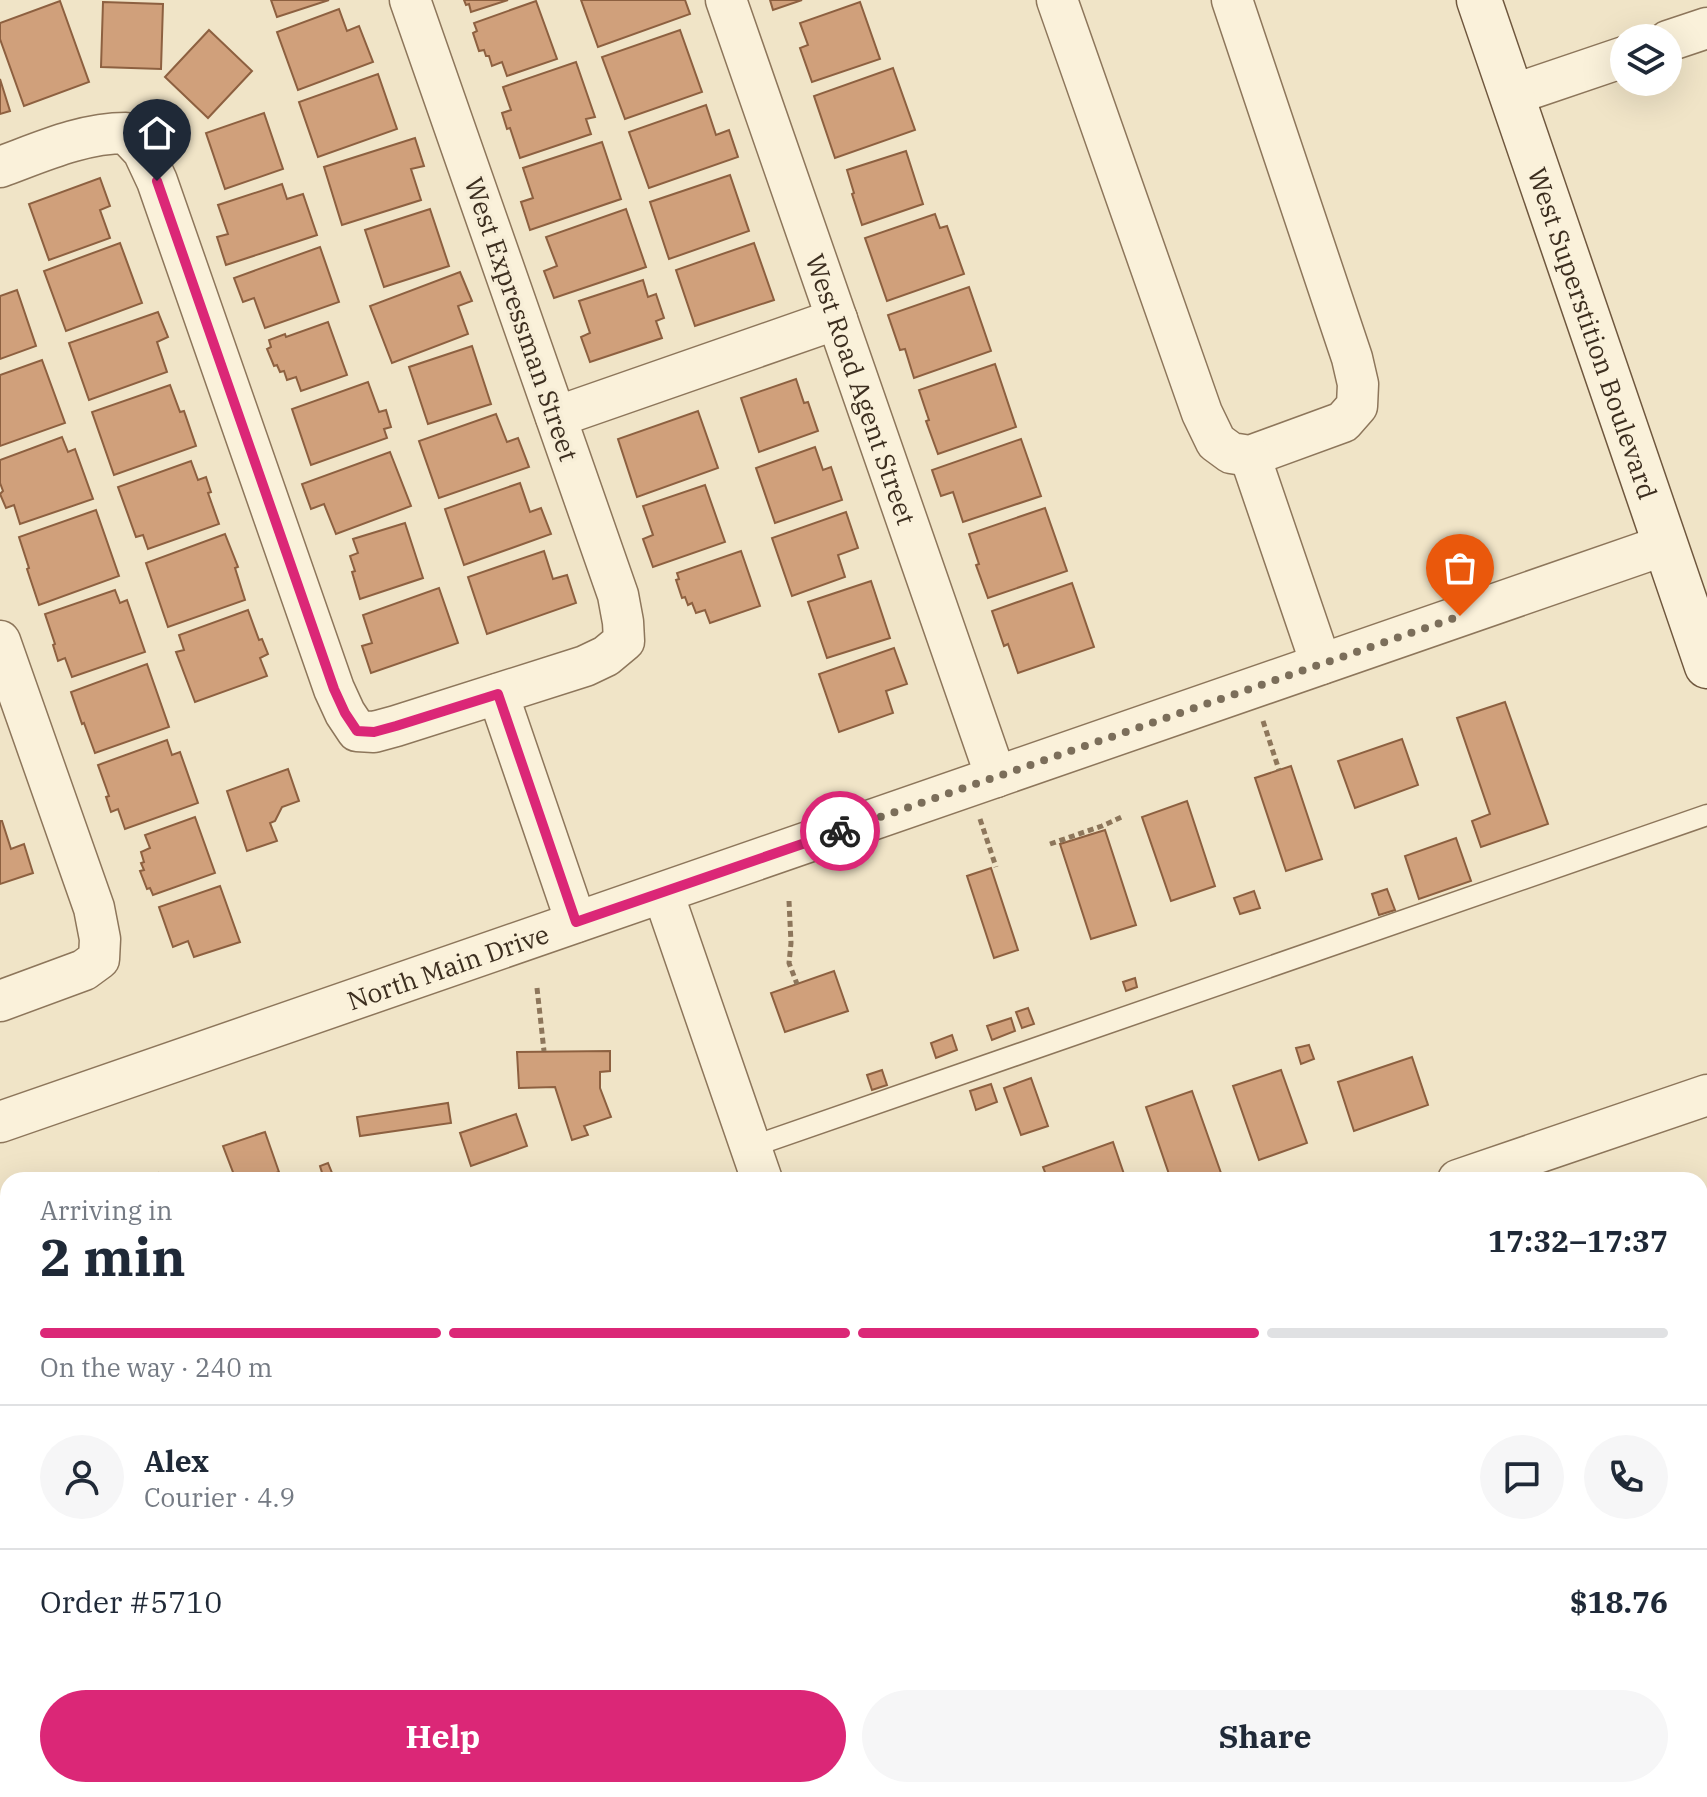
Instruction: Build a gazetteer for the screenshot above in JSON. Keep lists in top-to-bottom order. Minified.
{"streets":{"main road":["West Superstition Boulevard"],"street":["West Expressman Street","West Road Agent Street","North Main Drive"]},"crossings":[["West Superstition Boulevard","North Main Drive"],["West Road Agent Street","North Main Drive"]],"page":{"heading":["2 min","Arriving in","17:32–17:37"],"panel":["Alex","Courier · 4.9","Order #5710","$18.76"],"bar":"On the way · 240 m","buttons":["Help","Share"]}}
